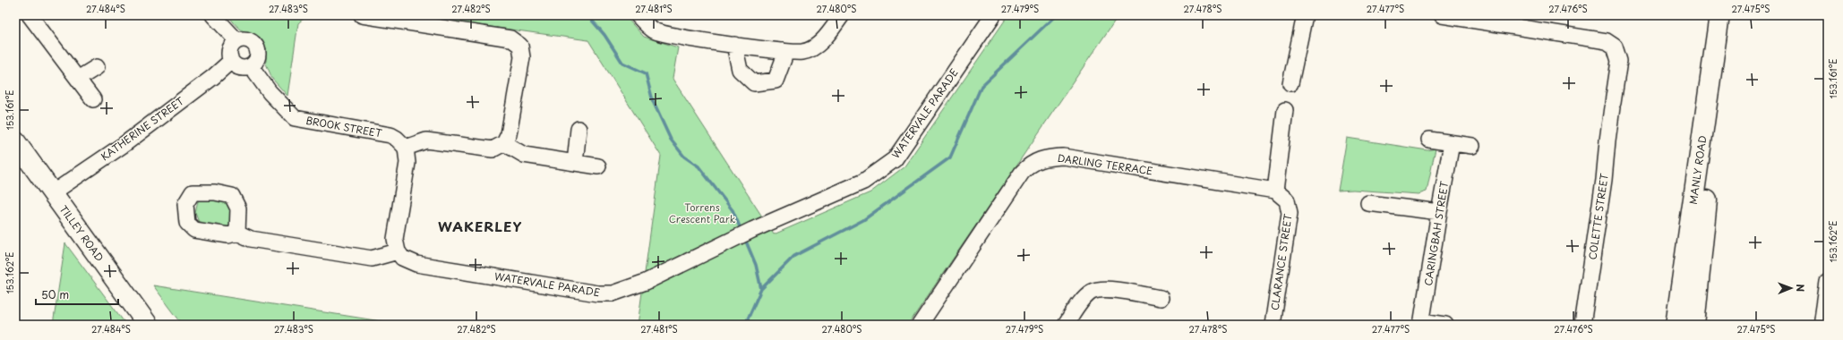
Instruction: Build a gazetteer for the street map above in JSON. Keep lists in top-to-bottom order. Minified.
{"streets":{"main road":["MANLY ROAD","TILLEY ROAD"],"street":["WATERVALE PARADE","BROOK STREET","KATHERINE STREET","DARLING TERRACE","COLETTE STREET","CARINGBAH STREET","CLARANCE STREET"]},"crossings":[["BROOK STREET","KATHERINE STREET"],["KATHERINE STREET","TILLEY ROAD"],["DARLING TERRACE","CLARANCE STREET"]],"districts":["WAKERLEY"],"parks":["Torrens Crescent Park"],"scale_bar":"50 m","north":"right","coordinates":["27.484°S","27.483°S","27.482°S","27.481°S","27.480°S","27.479°S","27.478°S","27.477°S","27.476°S","27.475°S","153.161°E","153.162°E"]}
